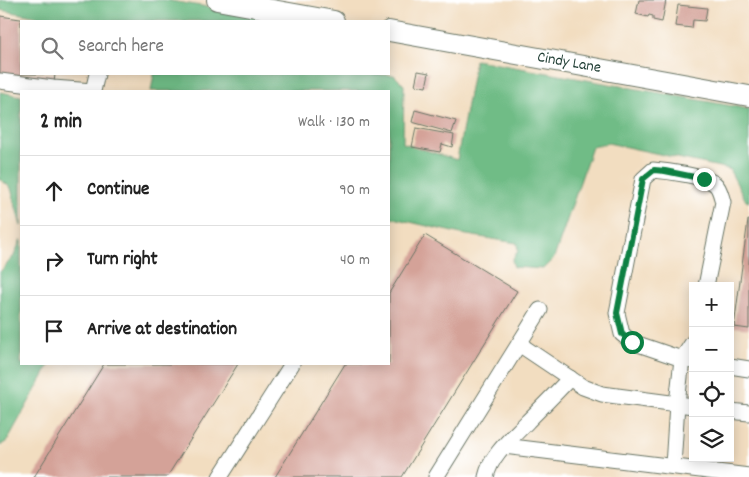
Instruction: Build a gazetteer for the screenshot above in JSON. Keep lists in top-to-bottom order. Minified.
{"streets":{"main road":["Cindy Lane"]},"page":{"search":"Search here","heading":["2 min","Walk · 130 m"],"list":[["Continue","90 m"],["Turn right","40 m"],"Arrive at destination"],"map_buttons":["+","−"]}}
